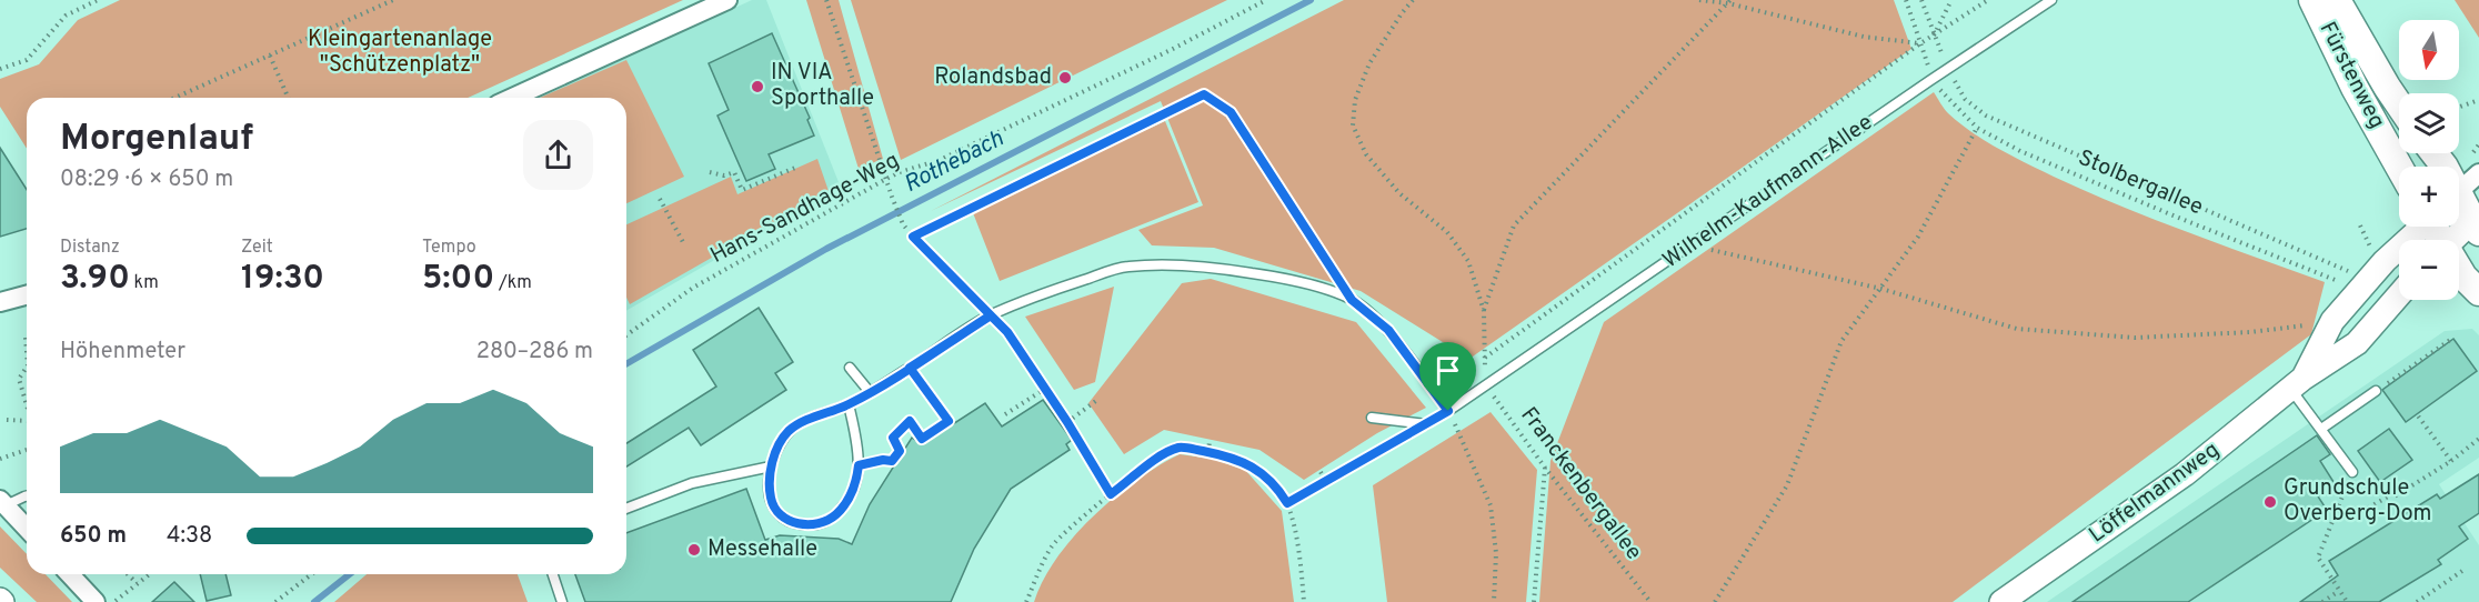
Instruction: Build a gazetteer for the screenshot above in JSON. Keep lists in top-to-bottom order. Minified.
{"streets":{"main road":["Fürstenweg"],"street":["Löffelmannweg"],"lane":["Wilhelm-Kaufmann-Allee"],"path":["Stolbergallee","Hans-Sandhage-Weg","Franckenbergallee"]},"crossings":[["Wilhelm-Kaufmann-Allee","Franckenbergallee"]],"water":["Rothebach"],"parks":["Kleingartenanlage \"Schützenplatz\""],"places":["Rolandsbad","IN VIA Sporthalle","Grundschule Overberg-Dom","Messehalle"],"north":"bottom","page":{"map_buttons":["+","−"],"heading":["Morgenlauf","08:29 · 6 × 650 m"],"stats":[["Distanz","3.90 km"],["Zeit","19:30"],["Tempo","5:00 /km"]],"chart":["Höhenmeter","280–286 m"],"list":[{"name":"650 m","note":"4:38"}]}}
